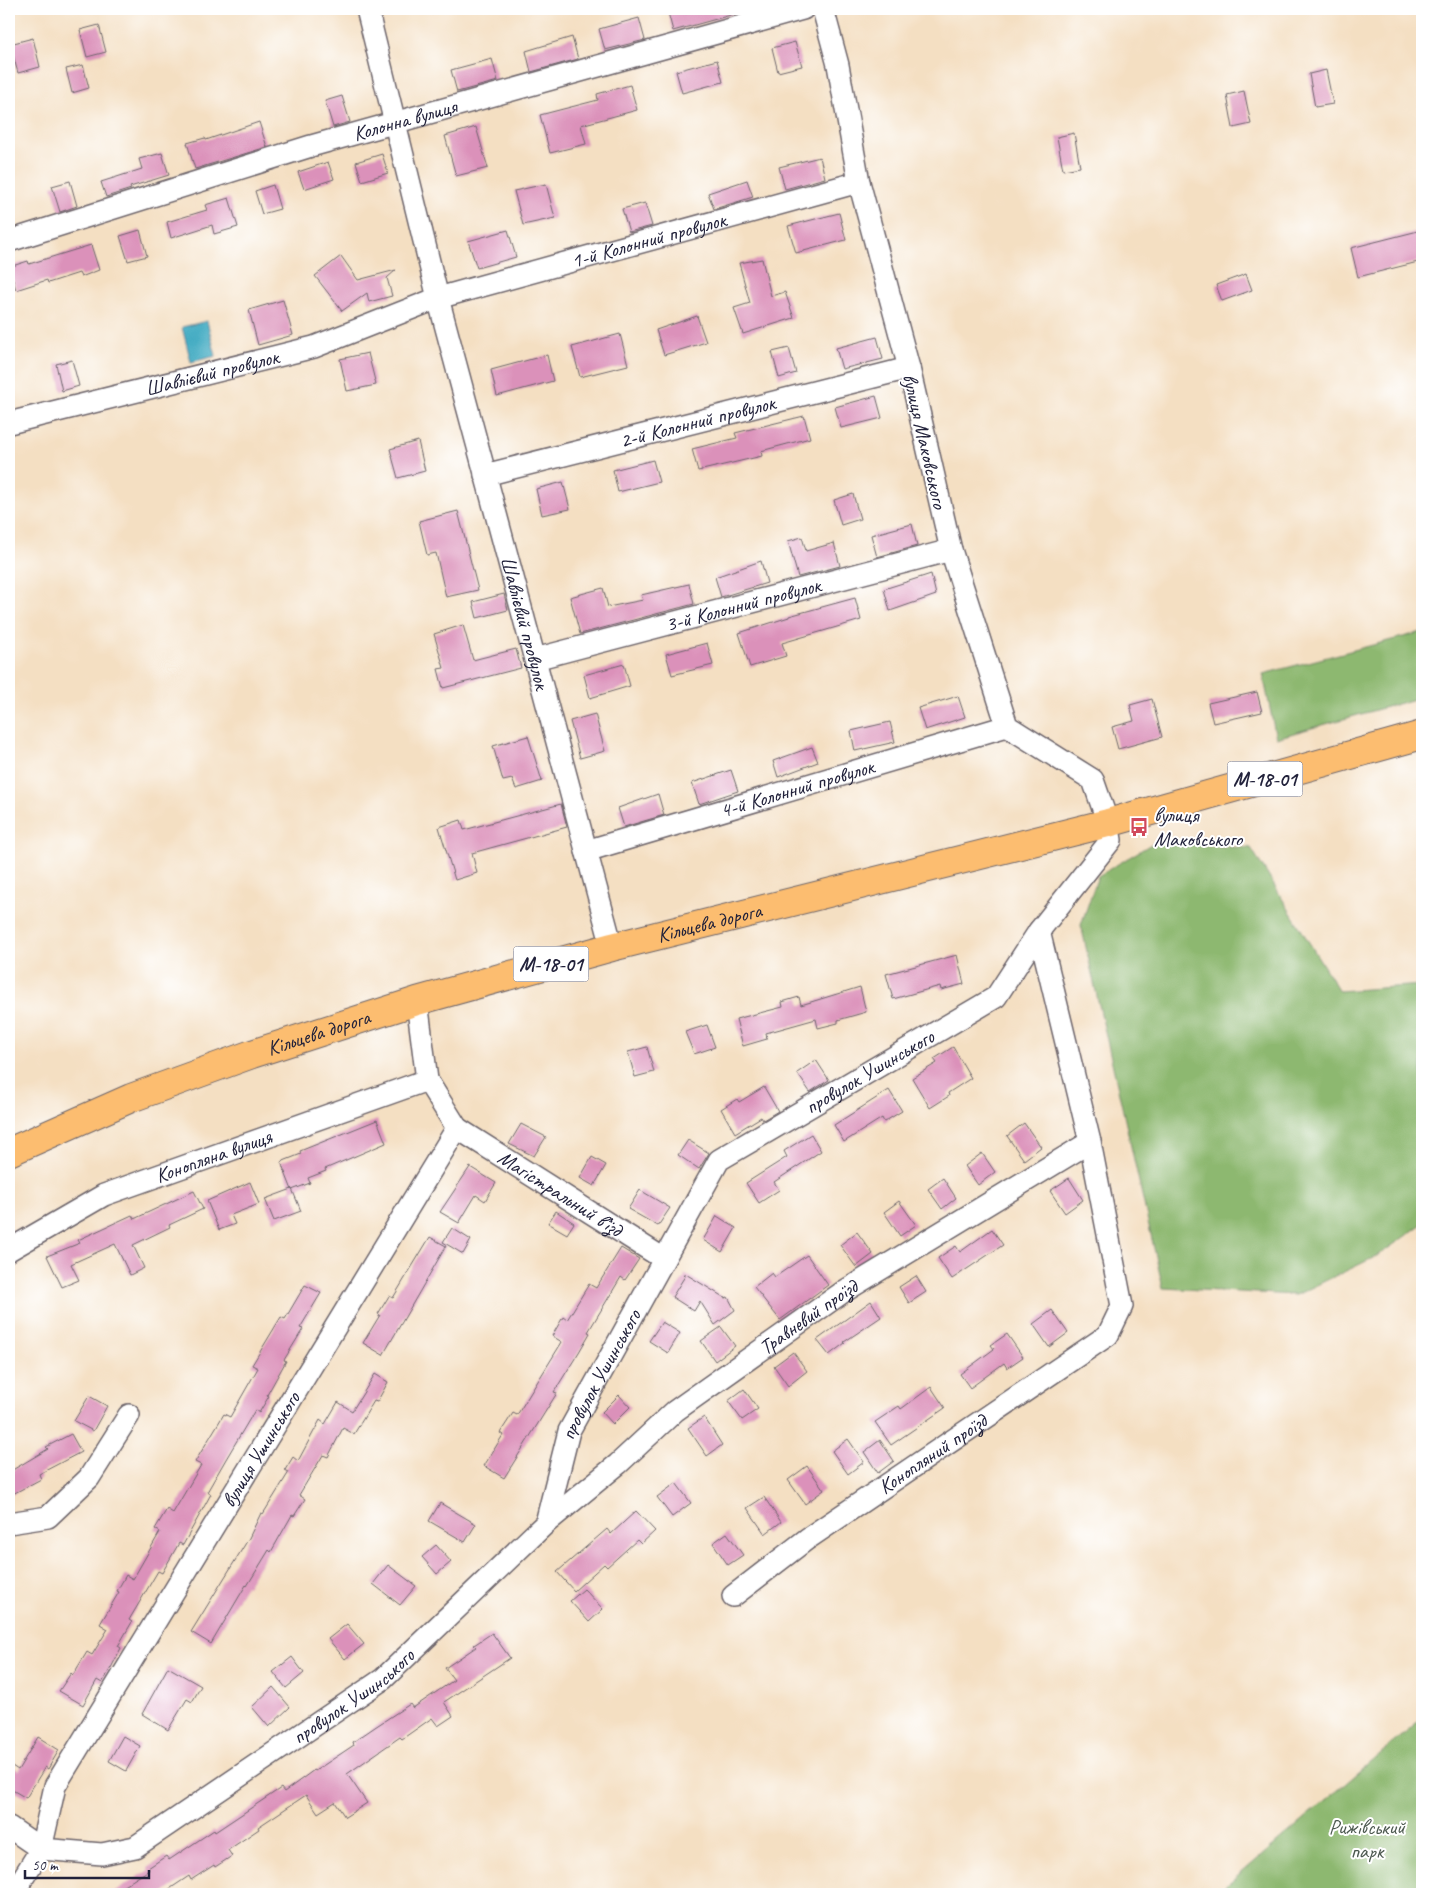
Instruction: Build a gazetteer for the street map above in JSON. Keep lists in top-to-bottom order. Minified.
{"streets":{"highway":["М-18-01","Кільцева дорога"],"street":["Колонна вулиця","1-й Колонний провулок","Шавлієвий провулок","2-й Колонний провулок","вулиця Маковського","3-й Колонний провулок","4-й Колонний провулок","провулок Ушинського","Конопляна вулиця","Магістральний в’їзд","Травневий проїзд","вулиця Ушинського","Конопляний проїзд"]},"crossings":[["Колонна вулиця","Шавлієвий провулок"],["1-й Колонний провулок","Шавлієвий провулок"],["1-й Колонний провулок","вулиця Маковського"],["Шавлієвий провулок","2-й Колонний провулок"],["Шавлієвий провулок","3-й Колонний провулок"],["Шавлієвий провулок","4-й Колонний провулок"],["Шавлієвий провулок","Кільцева дорога"],["2-й Колонний провулок","вулиця Маковського"],["вулиця Маковського","3-й Колонний провулок"],["вулиця Маковського","4-й Колонний провулок"],["Кільцева дорога","провулок Ушинського"],["провулок Ушинського","Магістральний в’їзд"],["провулок Ушинського","Травневий проїзд"],["провулок Ушинського","вулиця Ушинського"],["Магістральний в’їзд","вулиця Ушинського"],["Травневий проїзд","Конопляний проїзд"]],"parks":["Рижівський парк"],"places":{"bus stop":["вулиця Маковського"]},"scale_bar":"50 m"}
